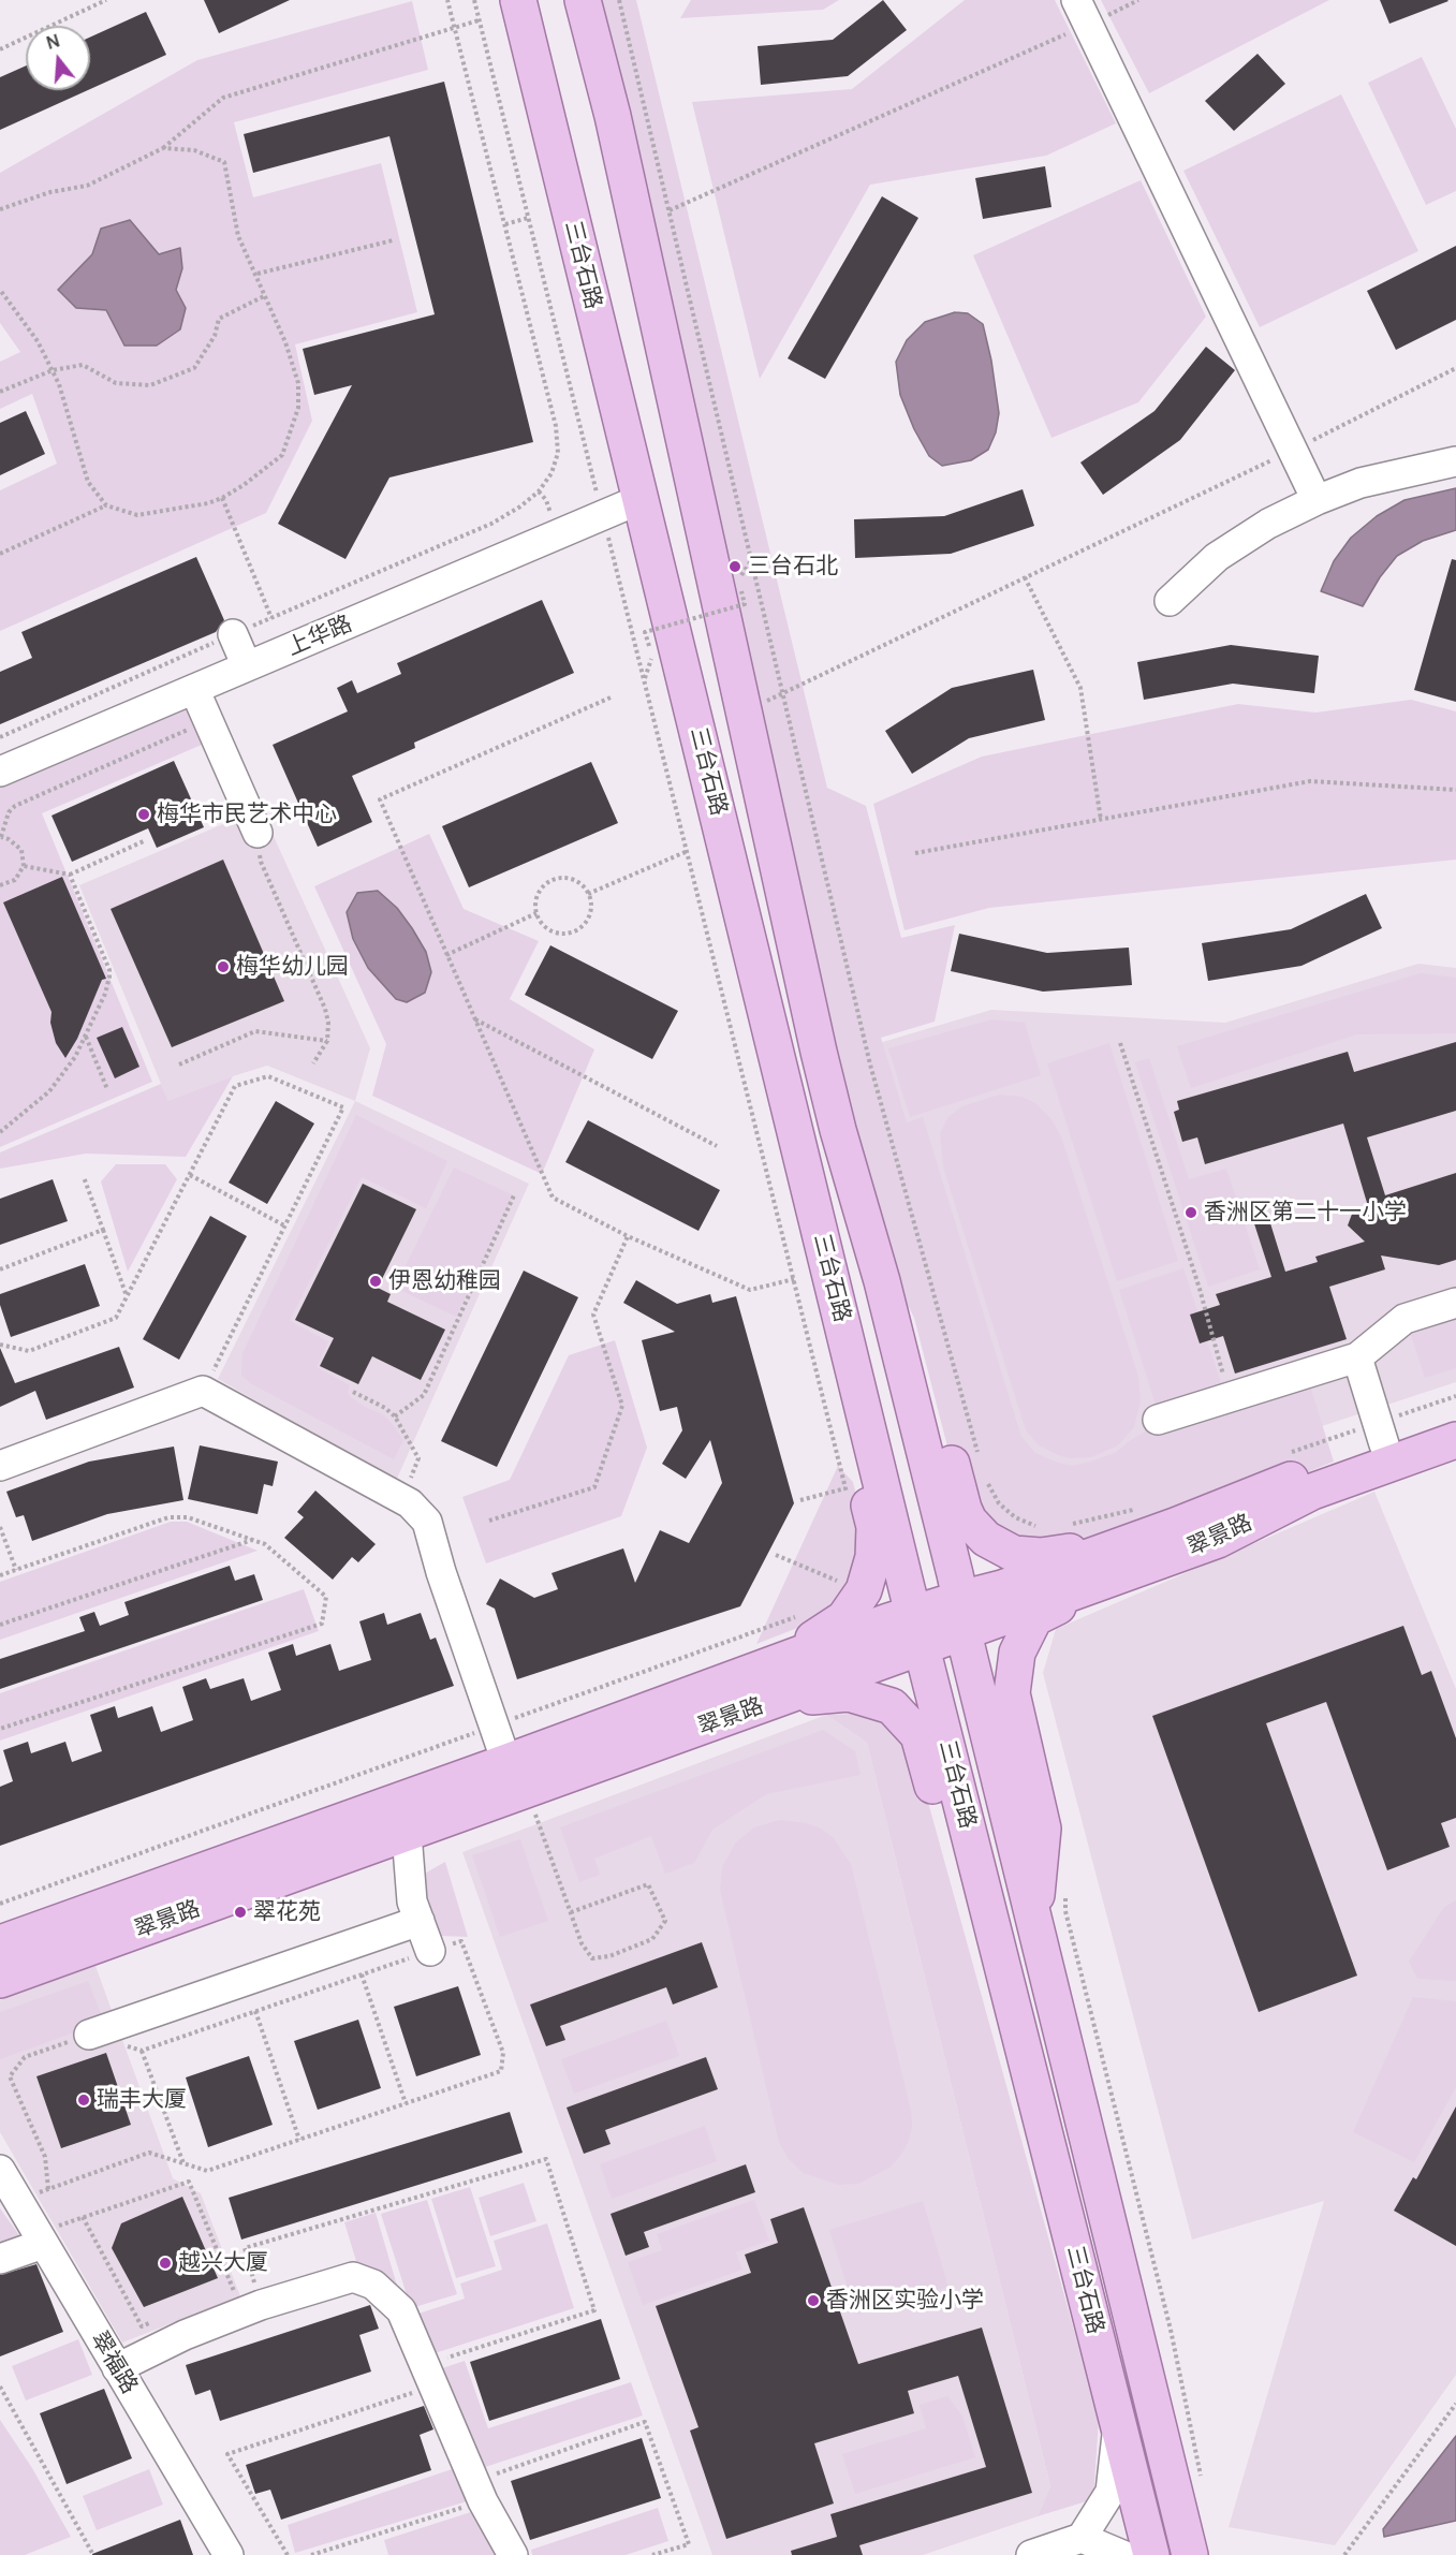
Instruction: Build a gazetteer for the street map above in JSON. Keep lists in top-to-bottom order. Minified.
{"streets":{"main road":["三台石路","翠景路"],"street":["上华路","翠福路"]},"crossings":[["三台石路","上华路"],["三台石路","翠景路"]],"places":["三台石北","梅华市民艺术中心","梅华幼儿园","香洲区第二十一小学","伊恩幼稚园","翠花苑","瑞丰大厦","越兴大厦","香洲区实验小学"],"north":"top"}
